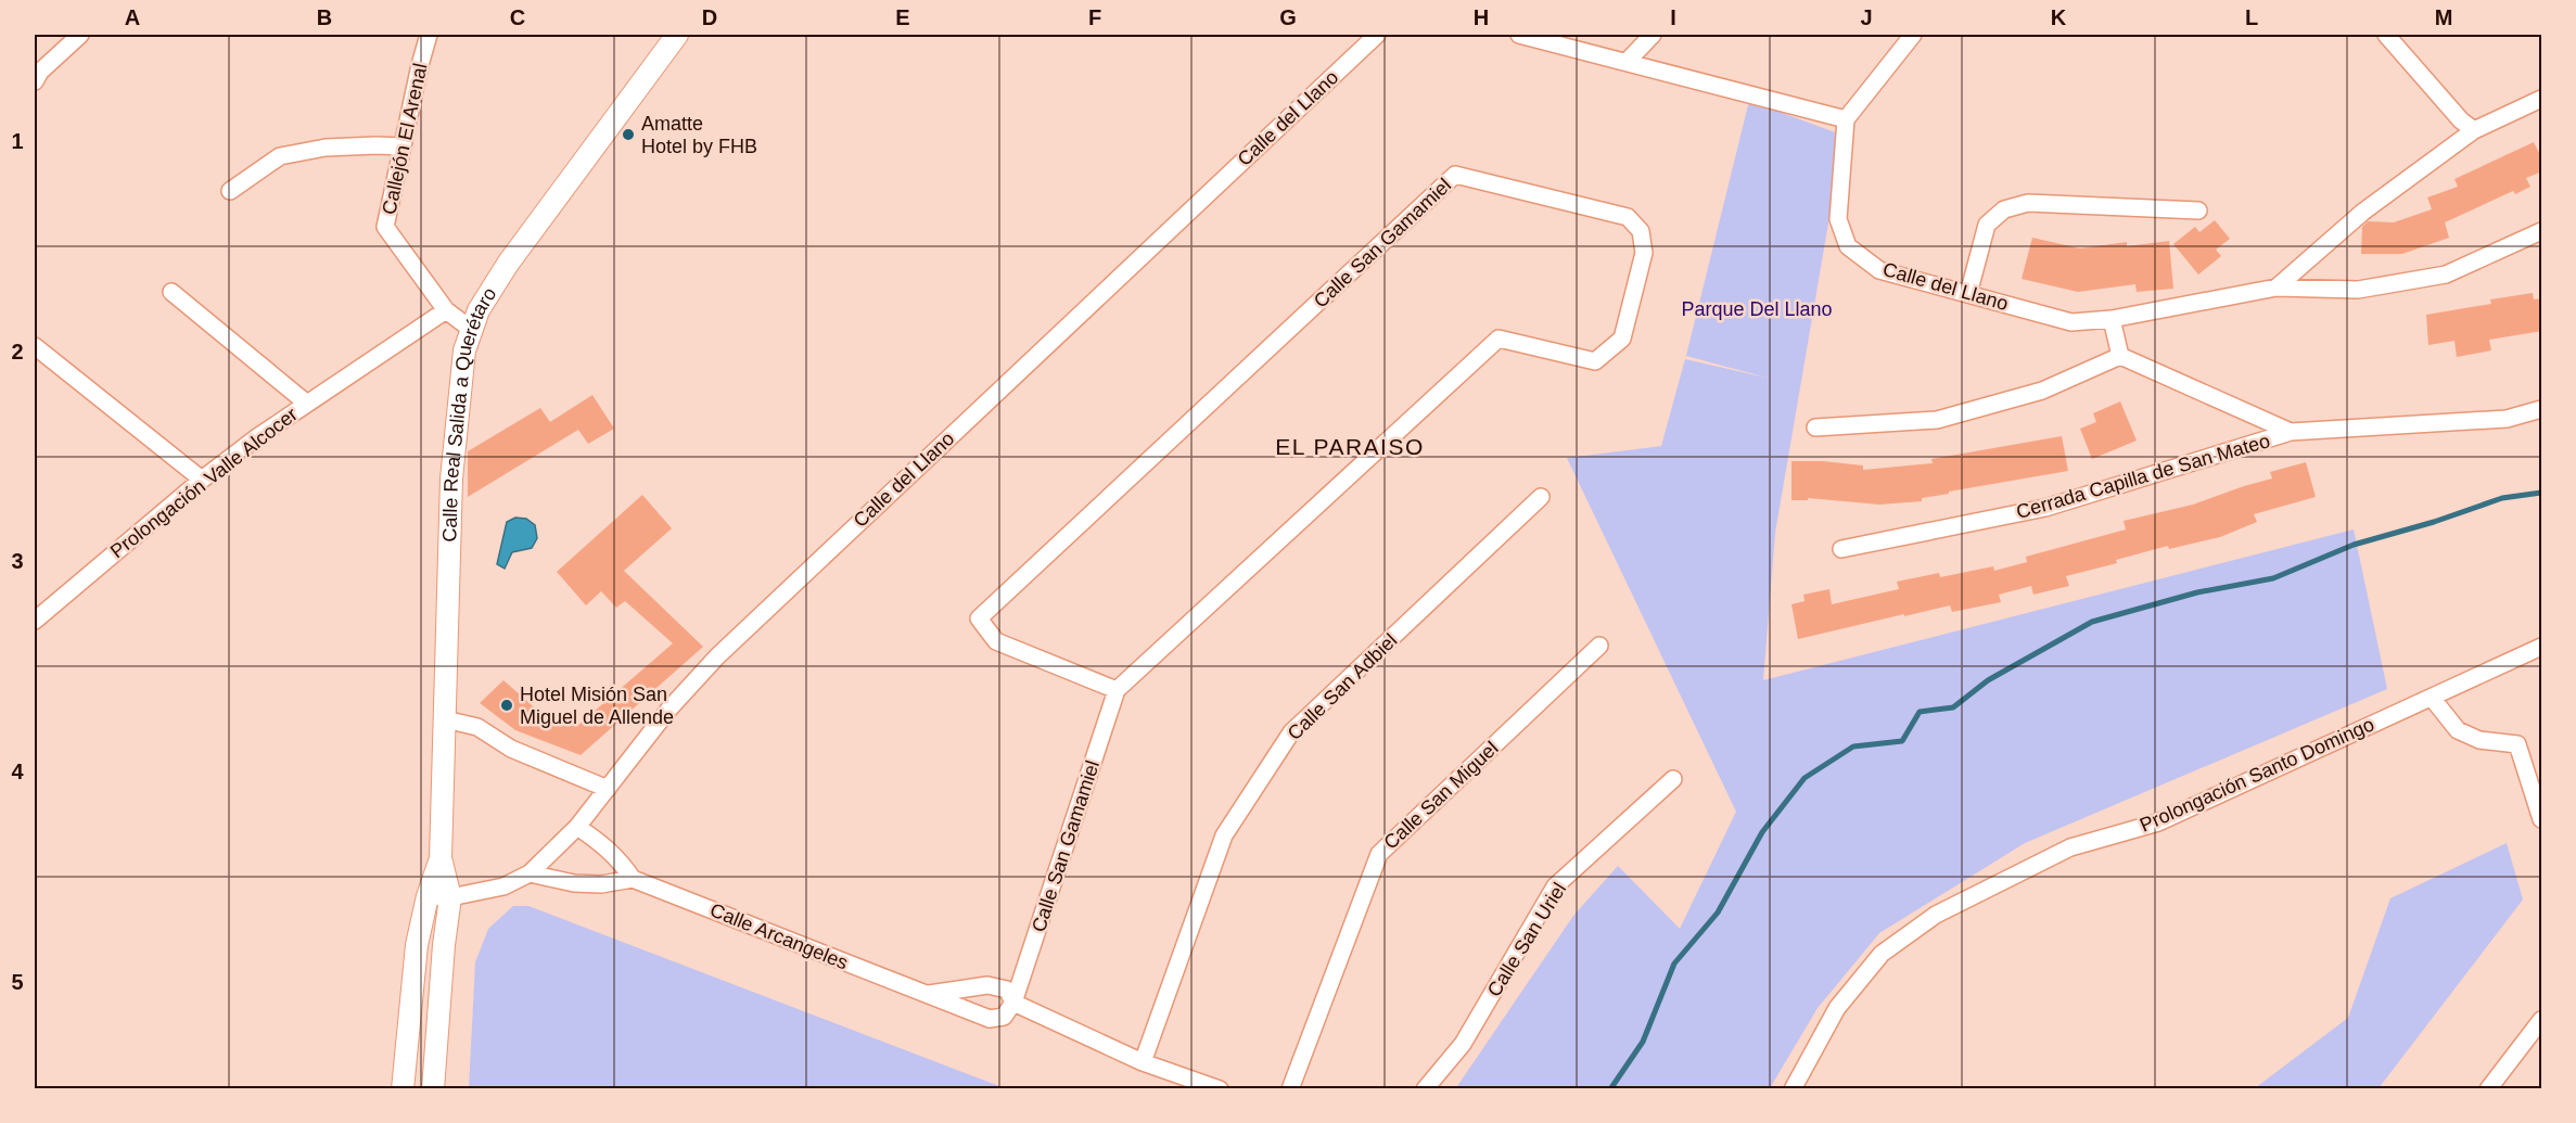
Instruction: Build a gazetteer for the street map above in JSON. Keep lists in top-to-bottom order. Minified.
{"streets":{"street":["Calle del Llano","Callejón El Arenal","Calle San Gamamiel","Calle Real Salida a Querétaro","Cerrada Capilla de San Mateo","Prolongación Valle Alcocer","Calle San Adbiel","Prolongación Santo Domingo","Calle San Miguel","Calle Arcangeles","Calle San Uriel"]},"crossings":[["Calle del Llano","Calle Real Salida a Querétaro"],["Callejón El Arenal","Calle Real Salida a Querétaro"],["Callejón El Arenal","Prolongación Valle Alcocer"],["Calle San Gamamiel","Calle Arcangeles"],["Calle San Adbiel","Calle Arcangeles"]],"districts":["EL PARAISO"],"parks":["Parque Del Llano"],"places":["Amatte Hotel by FHB","Hotel Misión San Miguel de Allende"],"grid":{"columns":["A","B","C","D","E","F","G","H","I","J","K","L","M"],"rows":["1","2","3","4","5"]}}
